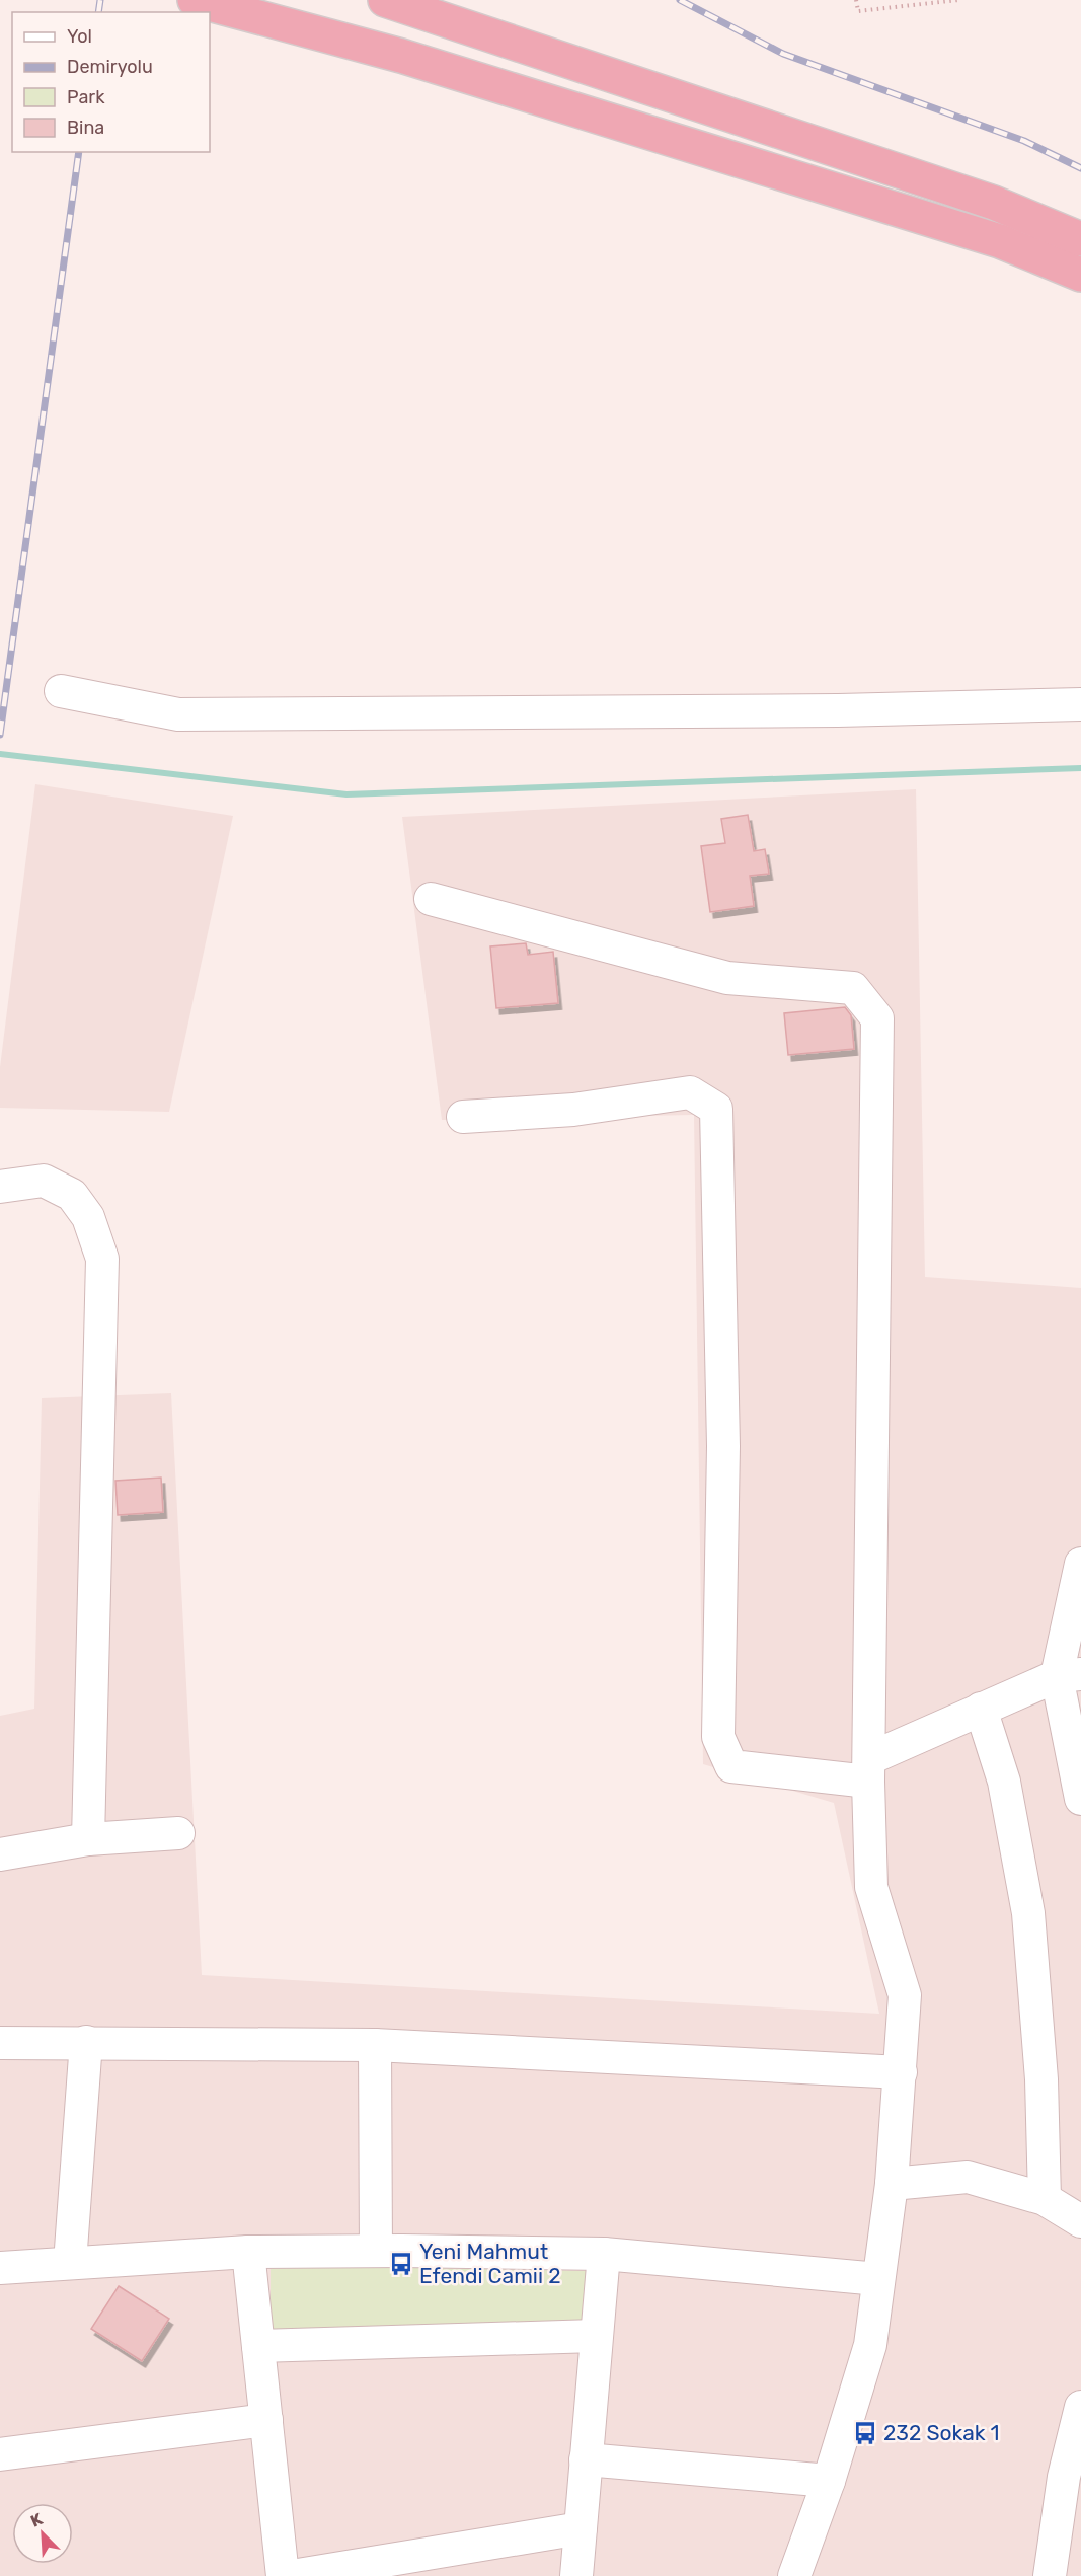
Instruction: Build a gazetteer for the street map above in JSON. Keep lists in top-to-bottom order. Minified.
{"places":{"bus stop":["Yeni Mahmut Efendi Camii 2","232 Sokak 1"]},"legend":["Yol","Demiryolu","Park","Bina"],"north":"top left"}
